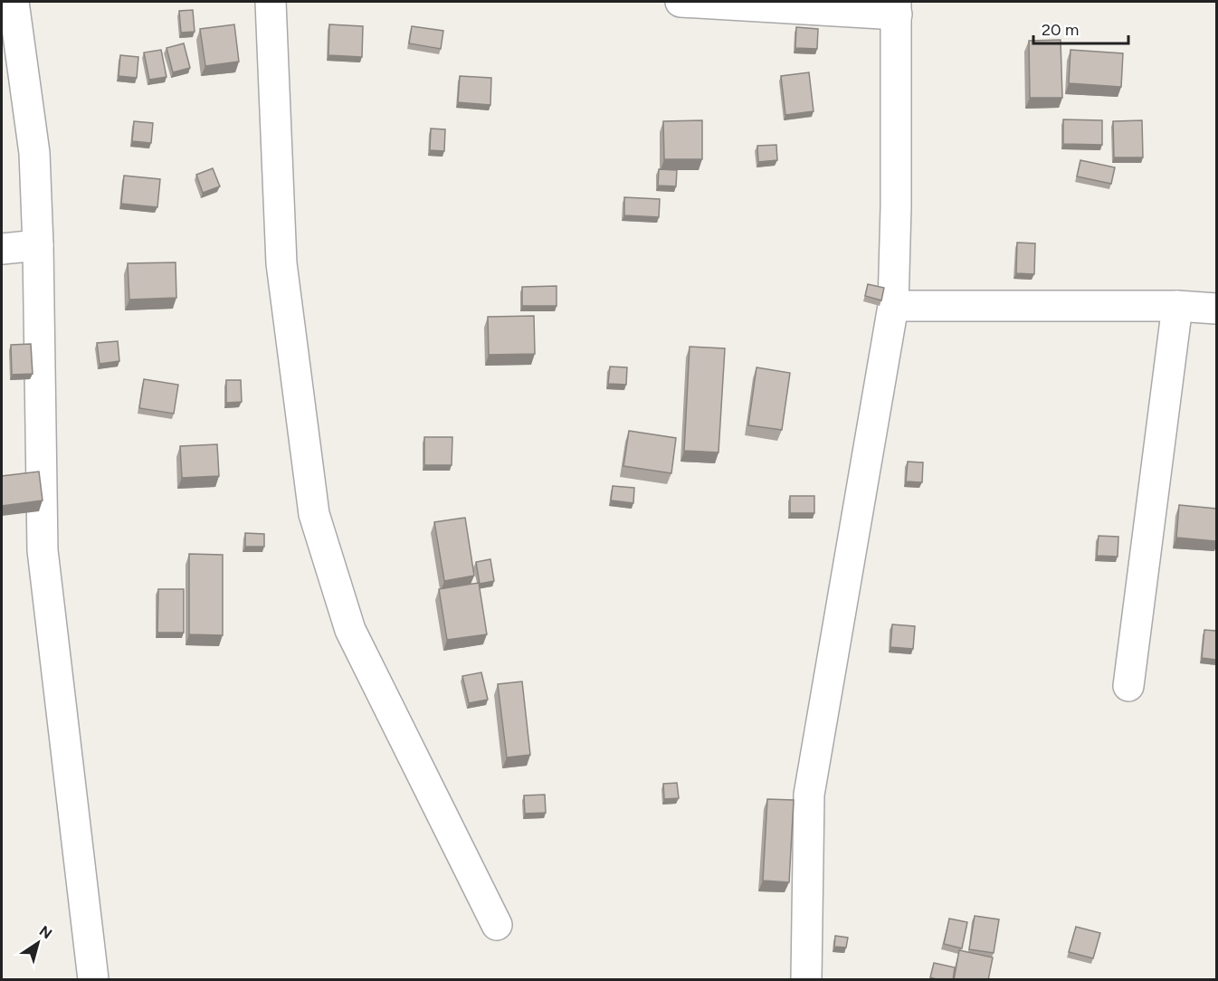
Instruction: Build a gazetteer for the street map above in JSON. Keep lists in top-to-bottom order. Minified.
{"scale_bar":"20 m","north":"top right"}
